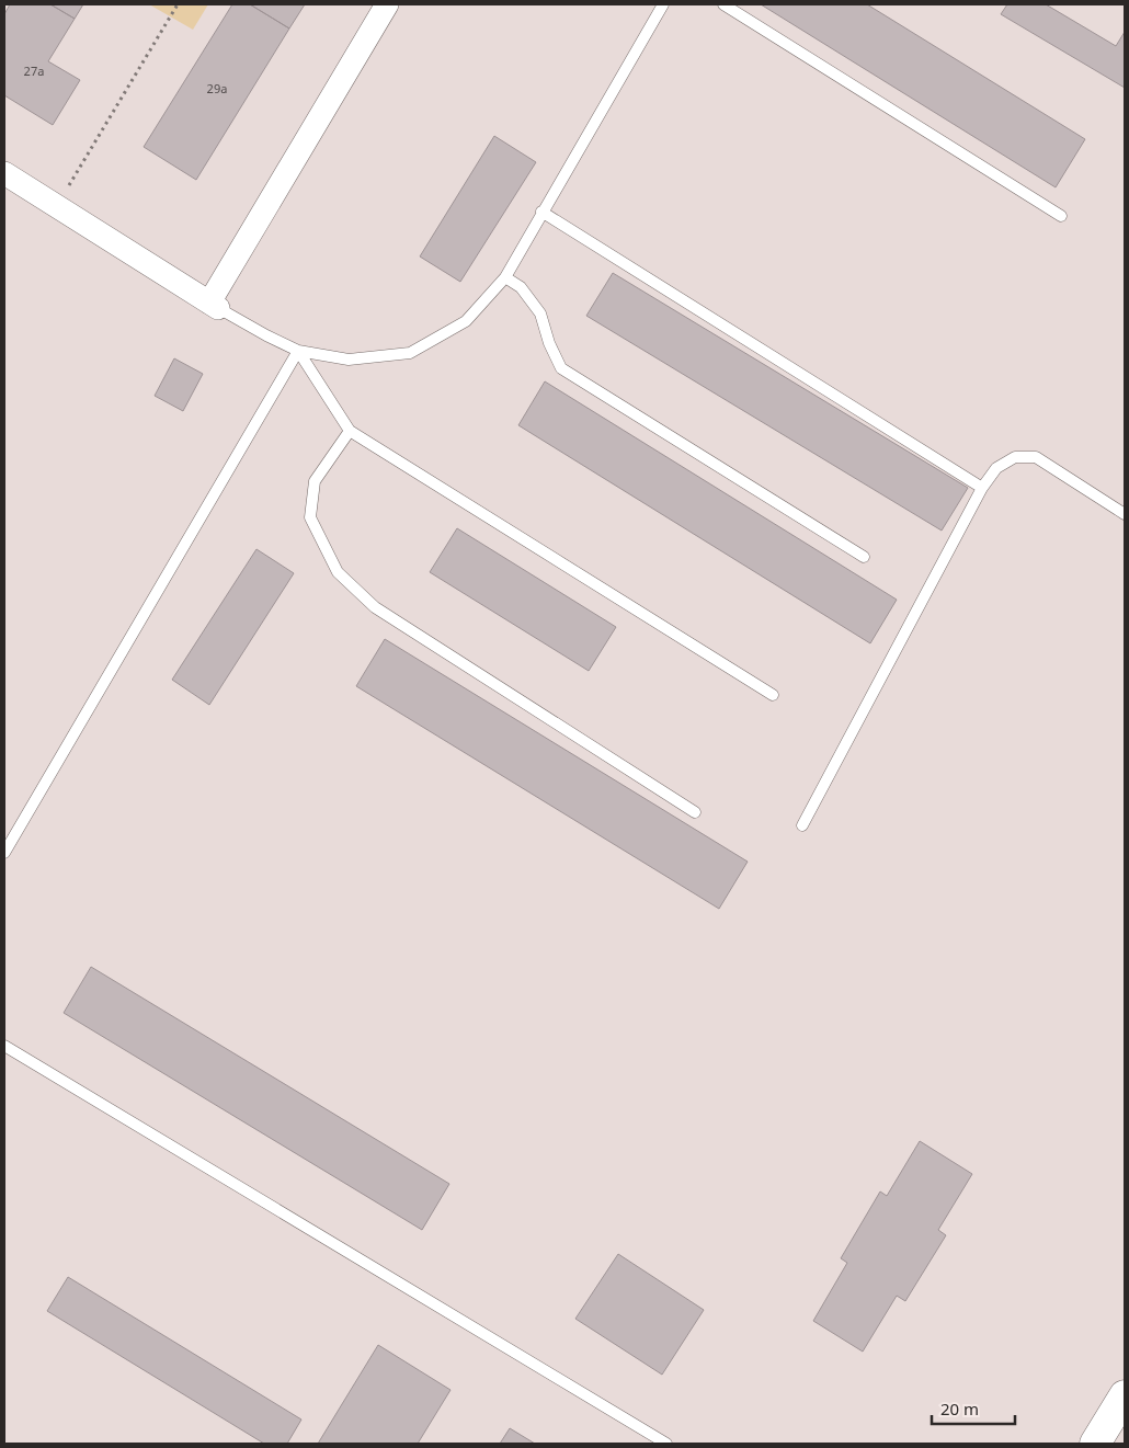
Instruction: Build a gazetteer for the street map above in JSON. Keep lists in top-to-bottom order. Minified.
{"house_numbers":["27a","29a"],"scale_bar":"20 m"}
